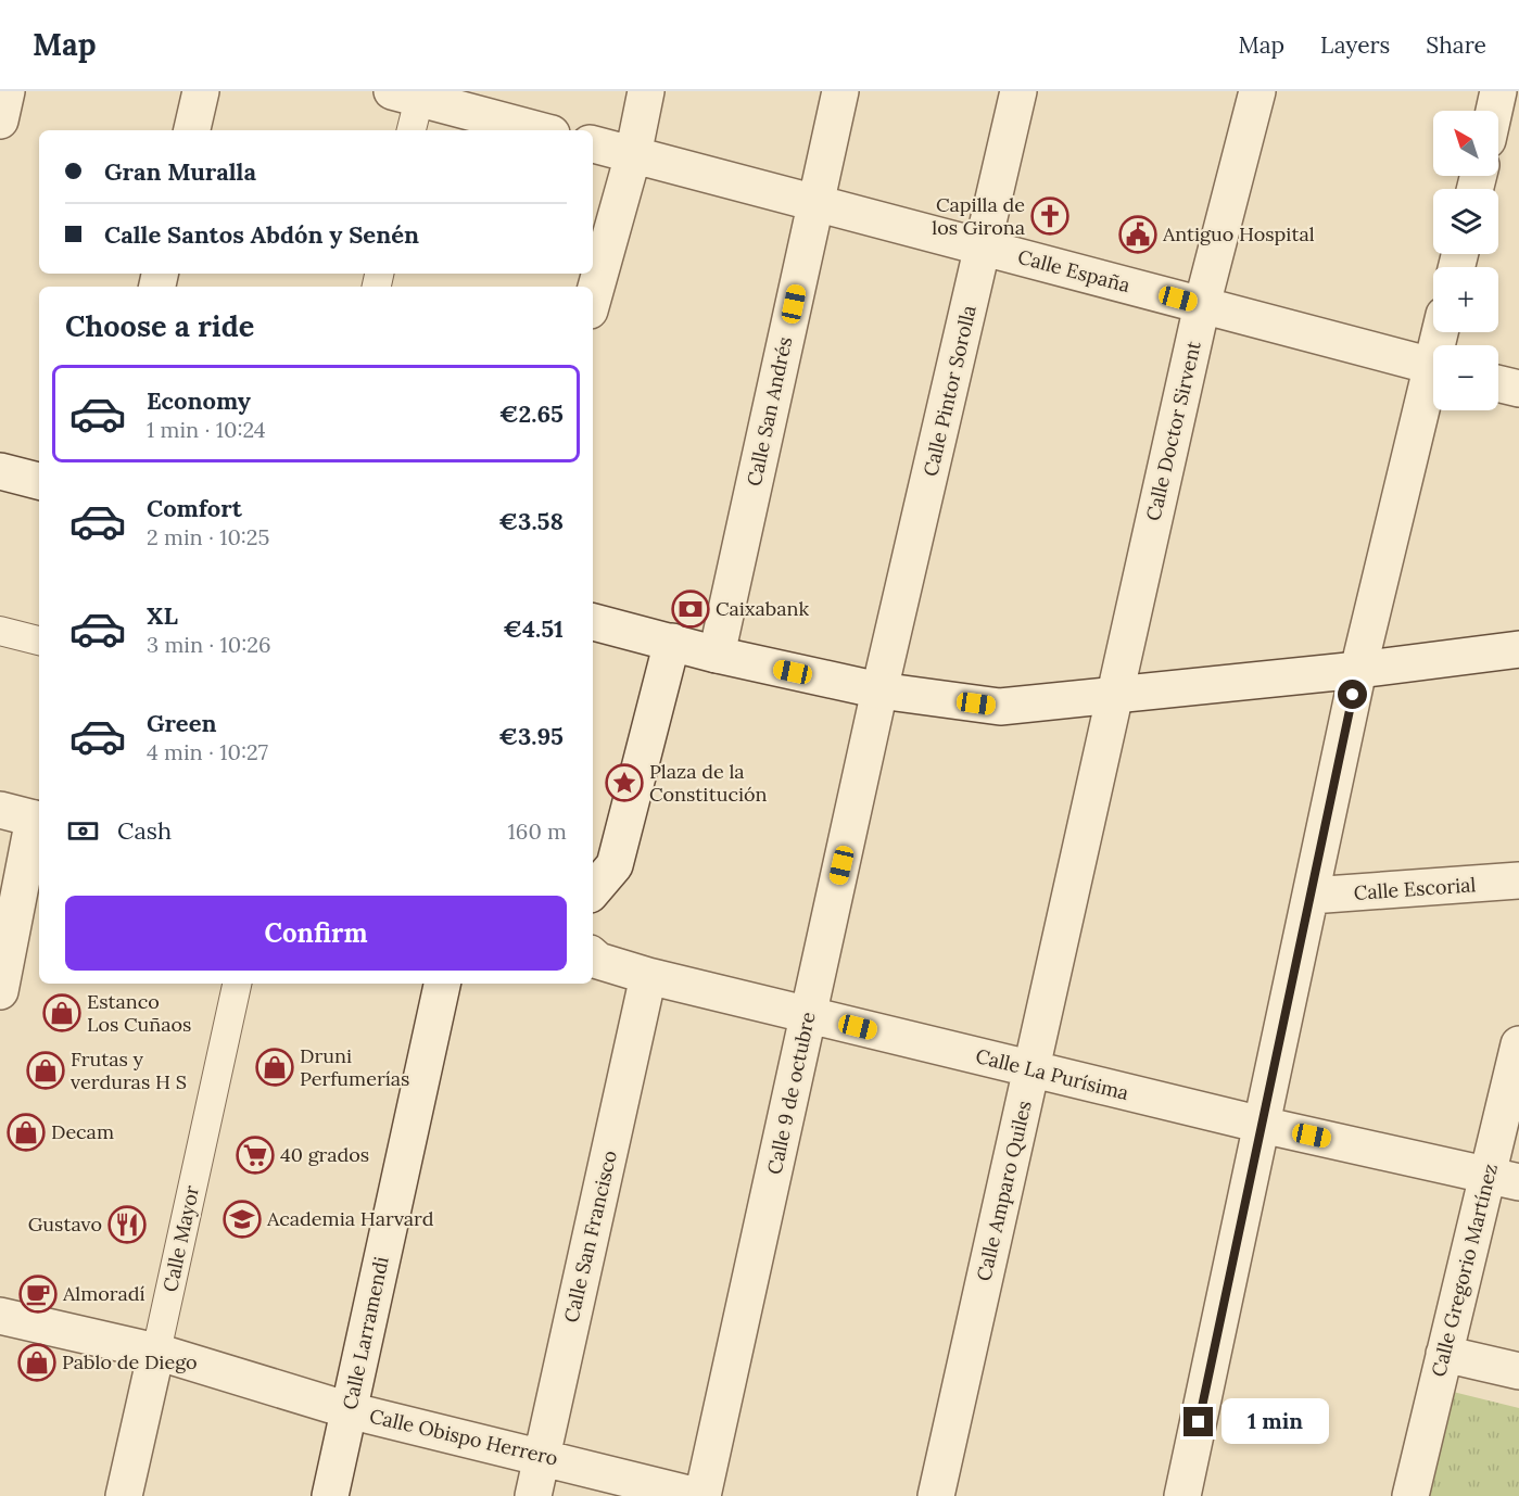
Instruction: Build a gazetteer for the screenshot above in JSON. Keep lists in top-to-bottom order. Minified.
{"streets":{"street":["Calle España","Calle Pintor Sorolla","Calle San Andrés","Calle Doctor Sirvent","Calle Escorial","Calle La Purísima","Calle 9 de octubre","Calle Amparo Quiles","Calle San Francisco","Calle Mayor","Calle Gregorio Martínez","Calle Larramendi","Calle Obispo Herrero"]},"crossings":[["Calle España","Calle Pintor Sorolla"],["Calle España","Calle San Andrés"],["Calle España","Calle Doctor Sirvent"],["Calle Pintor Sorolla","Calle 9 de octubre"],["Calle Doctor Sirvent","Calle Amparo Quiles"],["Calle La Purísima","Calle 9 de octubre"],["Calle La Purísima","Calle Amparo Quiles"],["Calle La Purísima","Calle San Francisco"],["Calle La Purísima","Calle Gregorio Martínez"],["Calle San Francisco","Calle Obispo Herrero"],["Calle Mayor","Calle Obispo Herrero"],["Calle Larramendi","Calle Obispo Herrero"]],"places":{"church":["Capilla de los Girona"],"public building":["Antiguo Hospital"],"bank":["Caixabank"],"place":["Plaza de la Constitución"],"shop":["Estanco Los Cuñaos","Druni Perfumerías","Frutas y verduras H S","Decam","Pablo de Diego"],"supermarket":["40 grados"],"school or university":["Academia Harvard"],"restaurant":["Gustavo"],"cafe":["Almoradí"]},"north":"top left","page":{"header":"Map","nav":["Map","Layers","Share"],"map_buttons":["+","−"],"banner":["Gran Muralla","Calle Santos Abdón y Senén"],"heading":"Choose a ride","list":[{"name":"Economy","note":"1 min · 10:24","value":"€2.65"},{"name":"Comfort","note":"2 min · 10:25","value":"€3.58"},{"name":"XL","note":"3 min · 10:26","value":"€4.51"},{"name":"Green","note":"4 min · 10:27","value":"€3.95"}],"pay":["Cash","160 m"],"buttons":"Confirm","bubble":"1 min"}}
